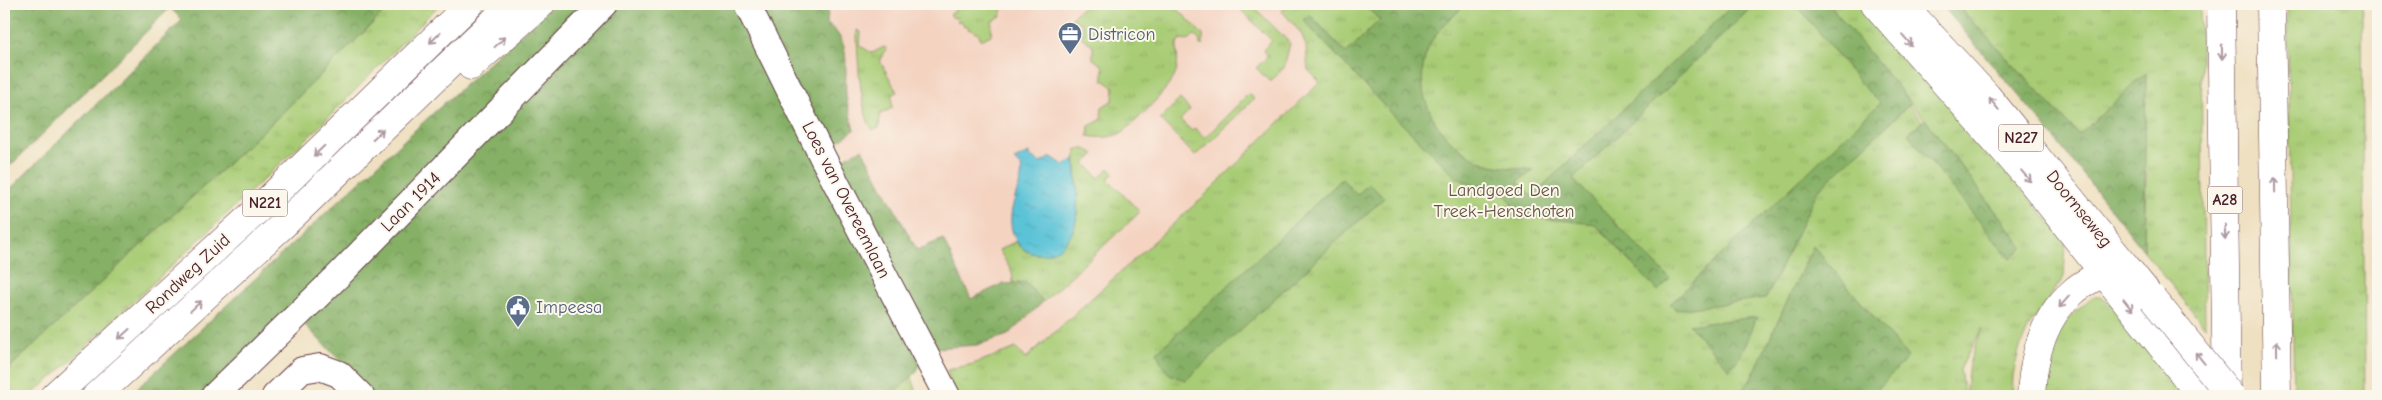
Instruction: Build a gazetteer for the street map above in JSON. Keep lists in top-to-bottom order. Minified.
{"streets":{"main road":["N227","A28","N221","Doornseweg","Rondweg Zuid"],"street":["Loes van Overeemlaan","Laan 1914"]},"crossings":[["A28","Doornseweg"],["N221","Rondweg Zuid"]],"parks":["Landgoed Den Treek-Henschoten"],"places":{"office":["Districon"],"public building":["Impeesa"]}}
